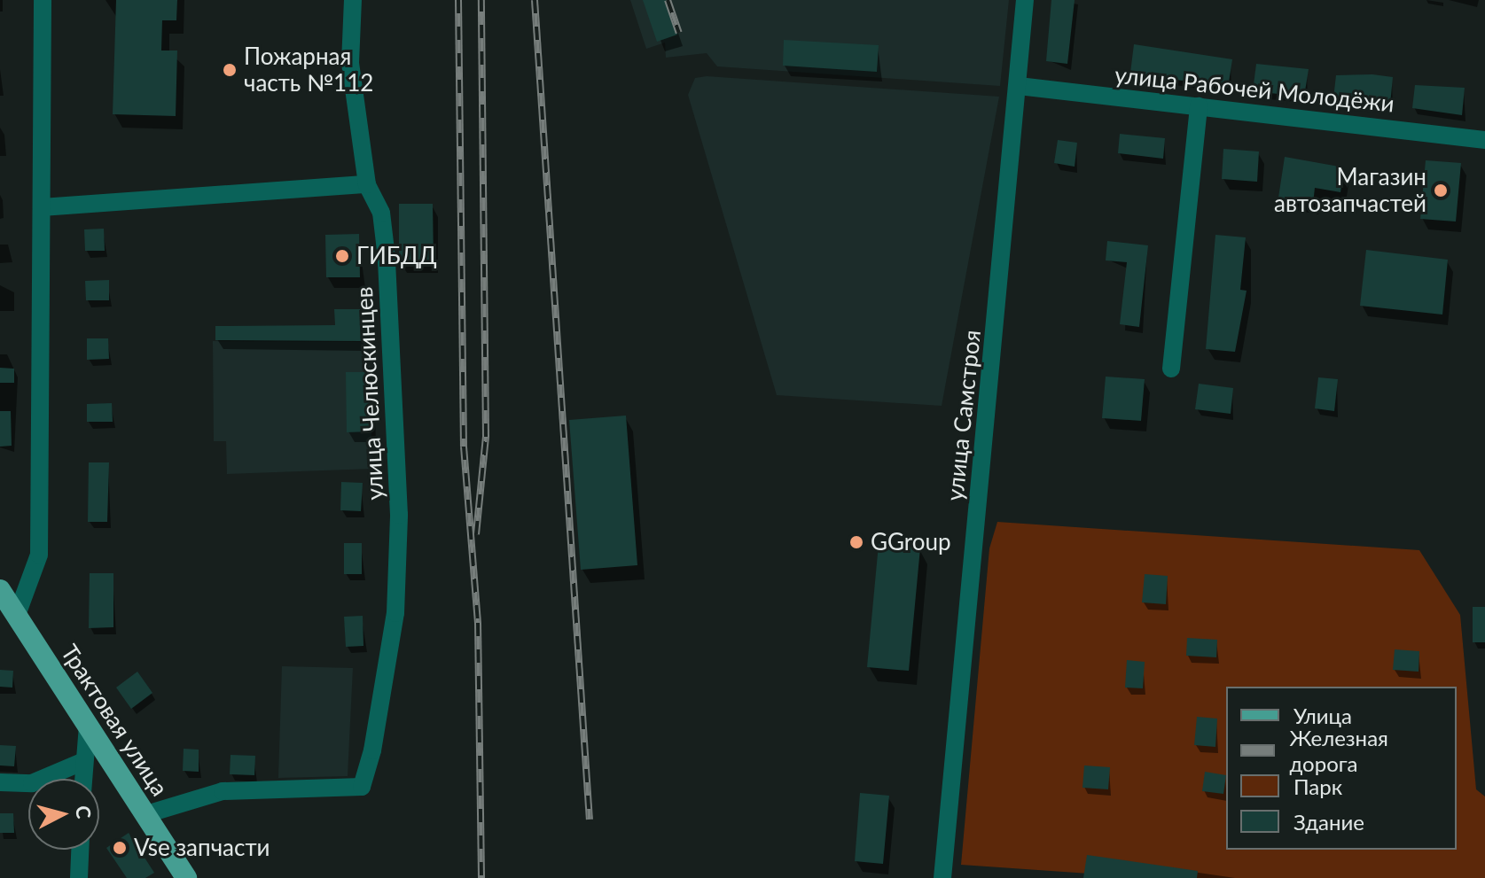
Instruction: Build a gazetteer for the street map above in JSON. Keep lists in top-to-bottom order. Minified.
{"streets":{"main road":["Трактовая улица"],"street":["улица Рабочей Молодёжи","улица Челюскинцев","улица Самстроя"]},"crossings":[["улица Рабочей Молодёжи","улица Самстроя"],["улица Челюскинцев","Трактовая улица"]],"places":["Пожарная часть №112","Магазин автозапчастей","ГИБДД","GGroup","Vse запчасти"],"legend":["Улица","Железная дорога","Парк","Здание"],"north":"right"}
